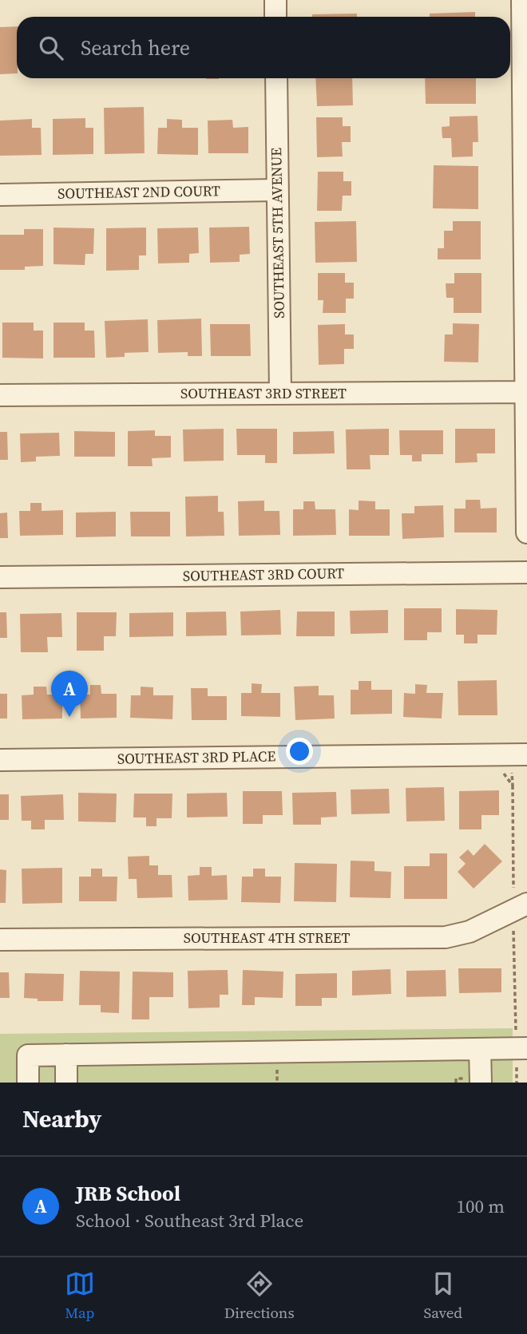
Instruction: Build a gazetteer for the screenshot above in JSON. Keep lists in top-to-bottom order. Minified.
{"streets":{"street":["SOUTHEAST 2ND COURT","SOUTHEAST 5TH AVENUE","SOUTHEAST 3RD STREET","SOUTHEAST 3RD COURT","SOUTHEAST 3RD PLACE","SOUTHEAST 4TH STREET"]},"crossings":[["SOUTHEAST 2ND COURT","SOUTHEAST 5TH AVENUE"],["SOUTHEAST 5TH AVENUE","SOUTHEAST 3RD STREET"]],"page":{"search":"Search here","pins":"A","heading":"Nearby","list":[{"mark":"A","name":"JRB School","note":"School · Southeast 3rd Place","value":"100 m"}],"nav":["Map","Directions","Saved"]}}
